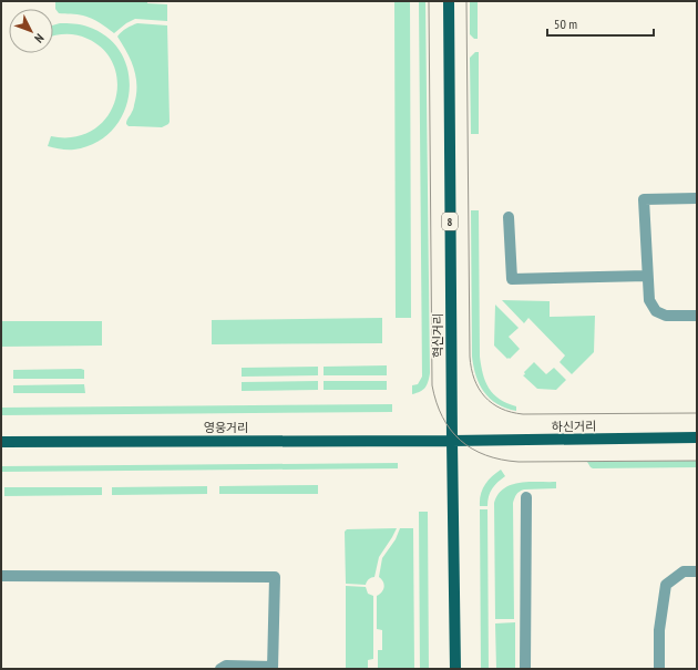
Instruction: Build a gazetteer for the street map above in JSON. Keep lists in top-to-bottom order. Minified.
{"streets":{"main road":["8","혁신거리","하신거리","영웅거리"]},"crossings":[["혁신거리","하신거리"],["혁신거리","영웅거리"],["하신거리","영웅거리"]],"scale_bar":"50 m","north":"bottom right"}
